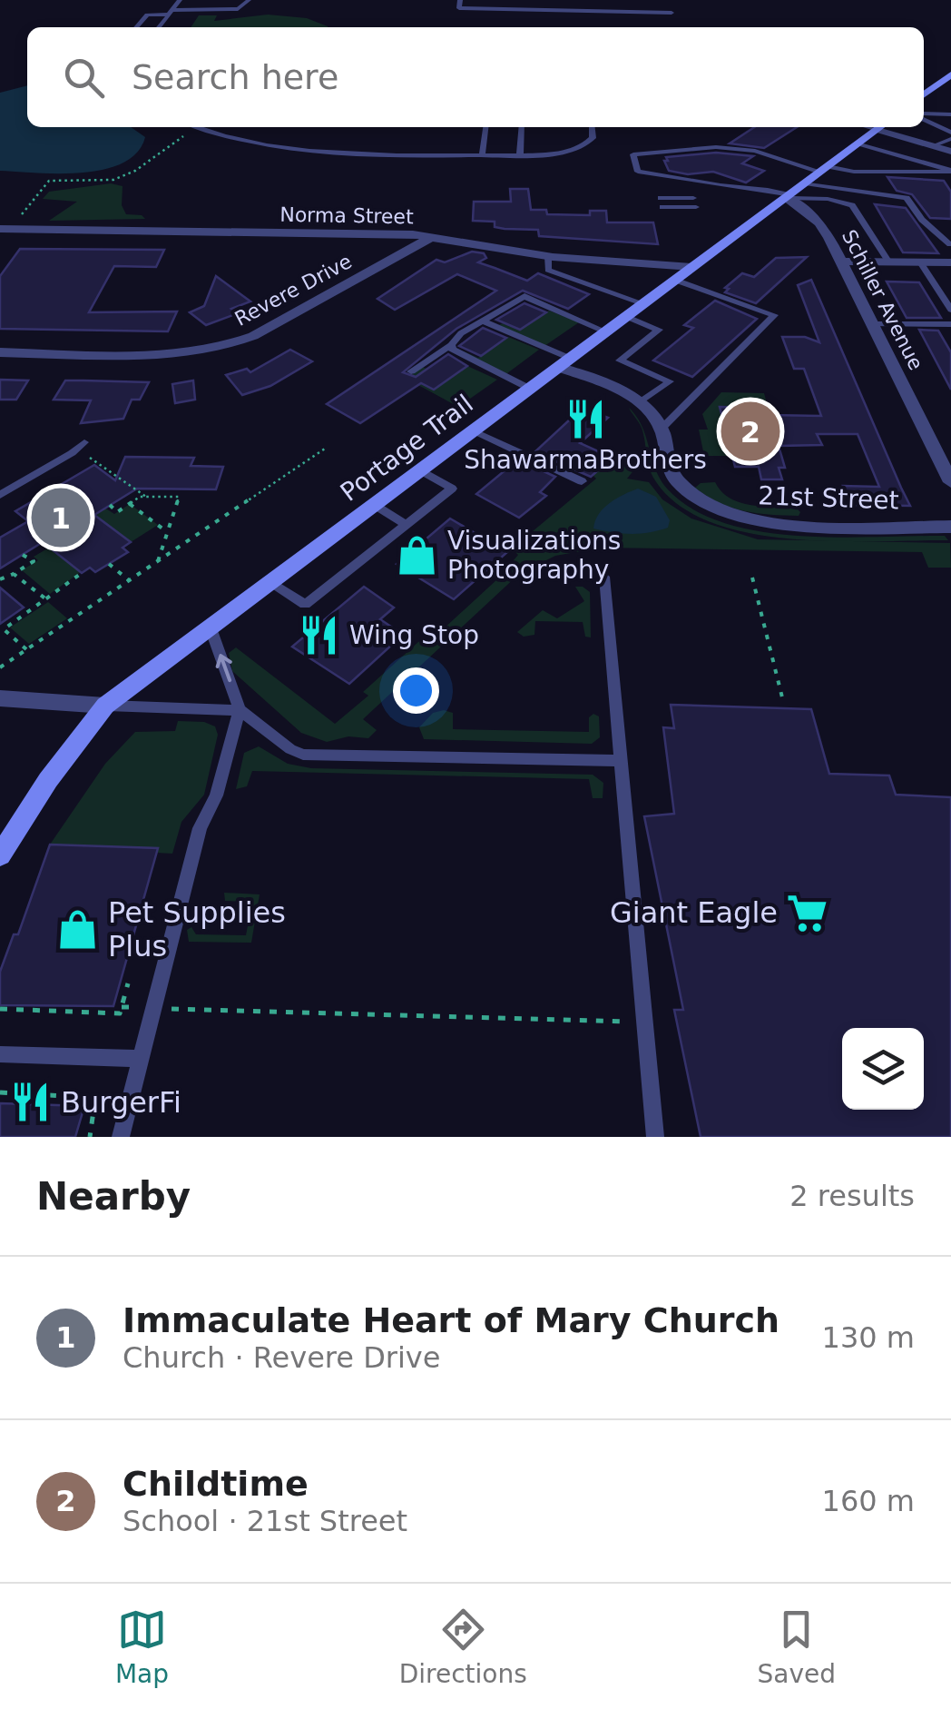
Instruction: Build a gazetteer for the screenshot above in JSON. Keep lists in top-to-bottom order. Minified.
{"streets":{"main road":["Portage Trail"],"street":["Norma Street","Revere Drive","Schiller Avenue","21st Street"]},"crossings":[["Norma Street","Revere Drive"],["Norma Street","Portage Trail"],["Schiller Avenue","Portage Trail"],["Portage Trail","21st Street"]],"places":{"restaurant":["ShawarmaBrothers","Wing Stop","BurgerFi"],"shop":["Visualizations Photography","Pet Supplies Plus"],"supermarket":["Giant Eagle"]},"page":{"search":"Search here","pins":["2","1"],"heading":["Nearby","2 results"],"list":[{"mark":"1","name":"Immaculate Heart of Mary Church","note":"Church · Revere Drive","value":"130 m"},{"mark":"2","name":"Childtime","note":"School · 21st Street","value":"160 m"}],"nav":["Map","Directions","Saved"]}}
